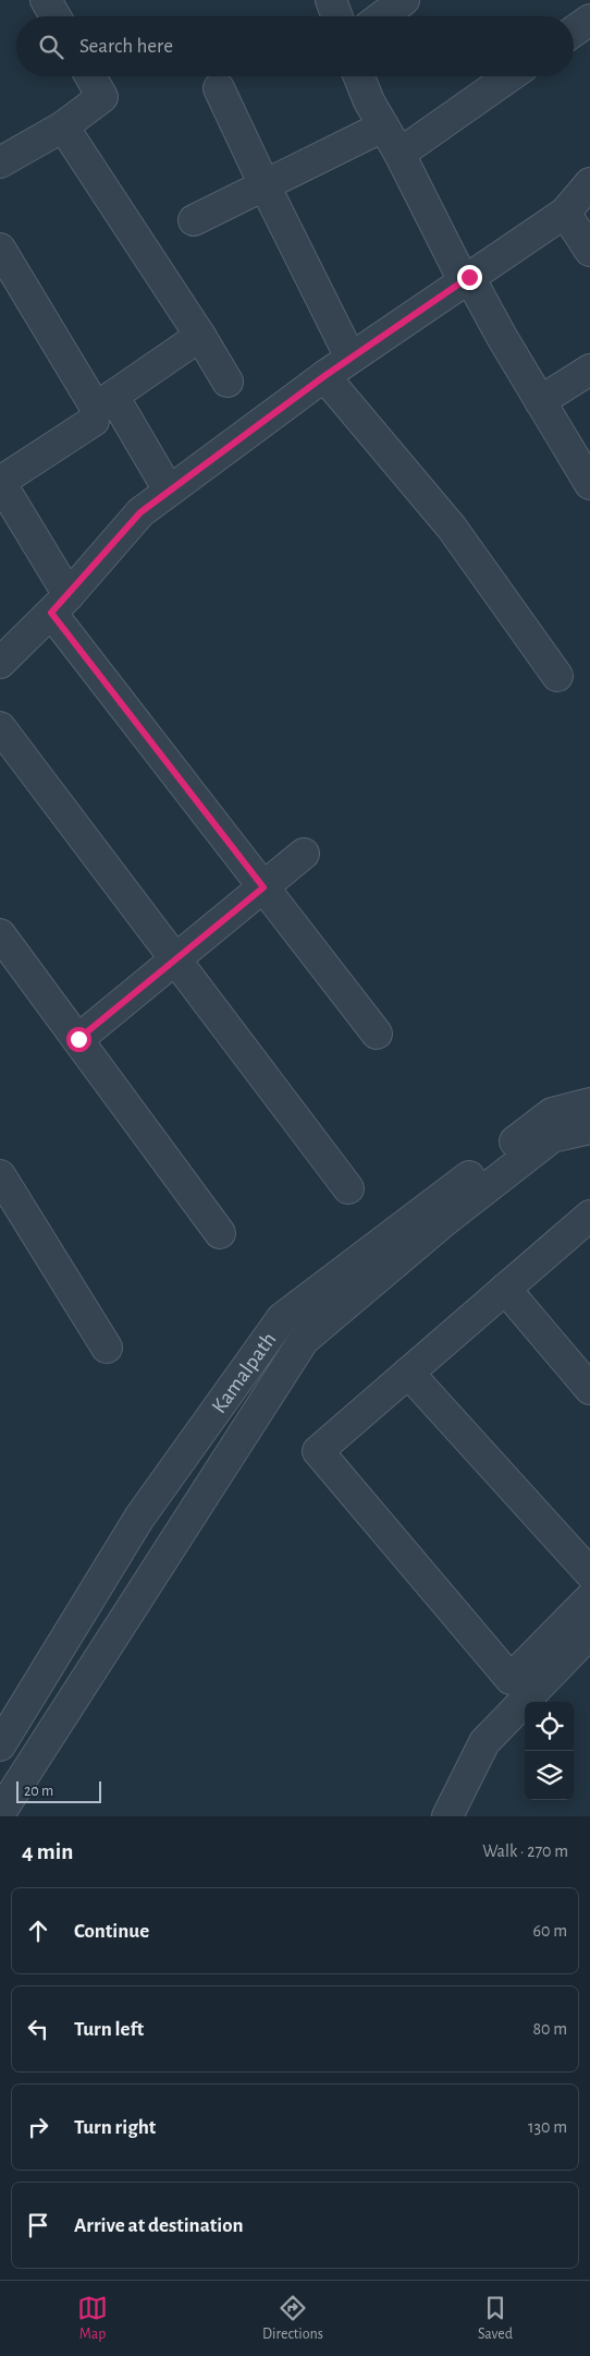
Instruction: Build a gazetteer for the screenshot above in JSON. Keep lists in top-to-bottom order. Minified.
{"streets":{"street":["Kamalpath"]},"scale_bar":"20 m","page":{"search":"Search here","scale":"20 m","heading":["4 min","Walk · 270 m"],"list":[["Continue","60 m"],["Turn left","80 m"],["Turn right","130 m"],"Arrive at destination"],"nav":["Map","Directions","Saved"]}}
